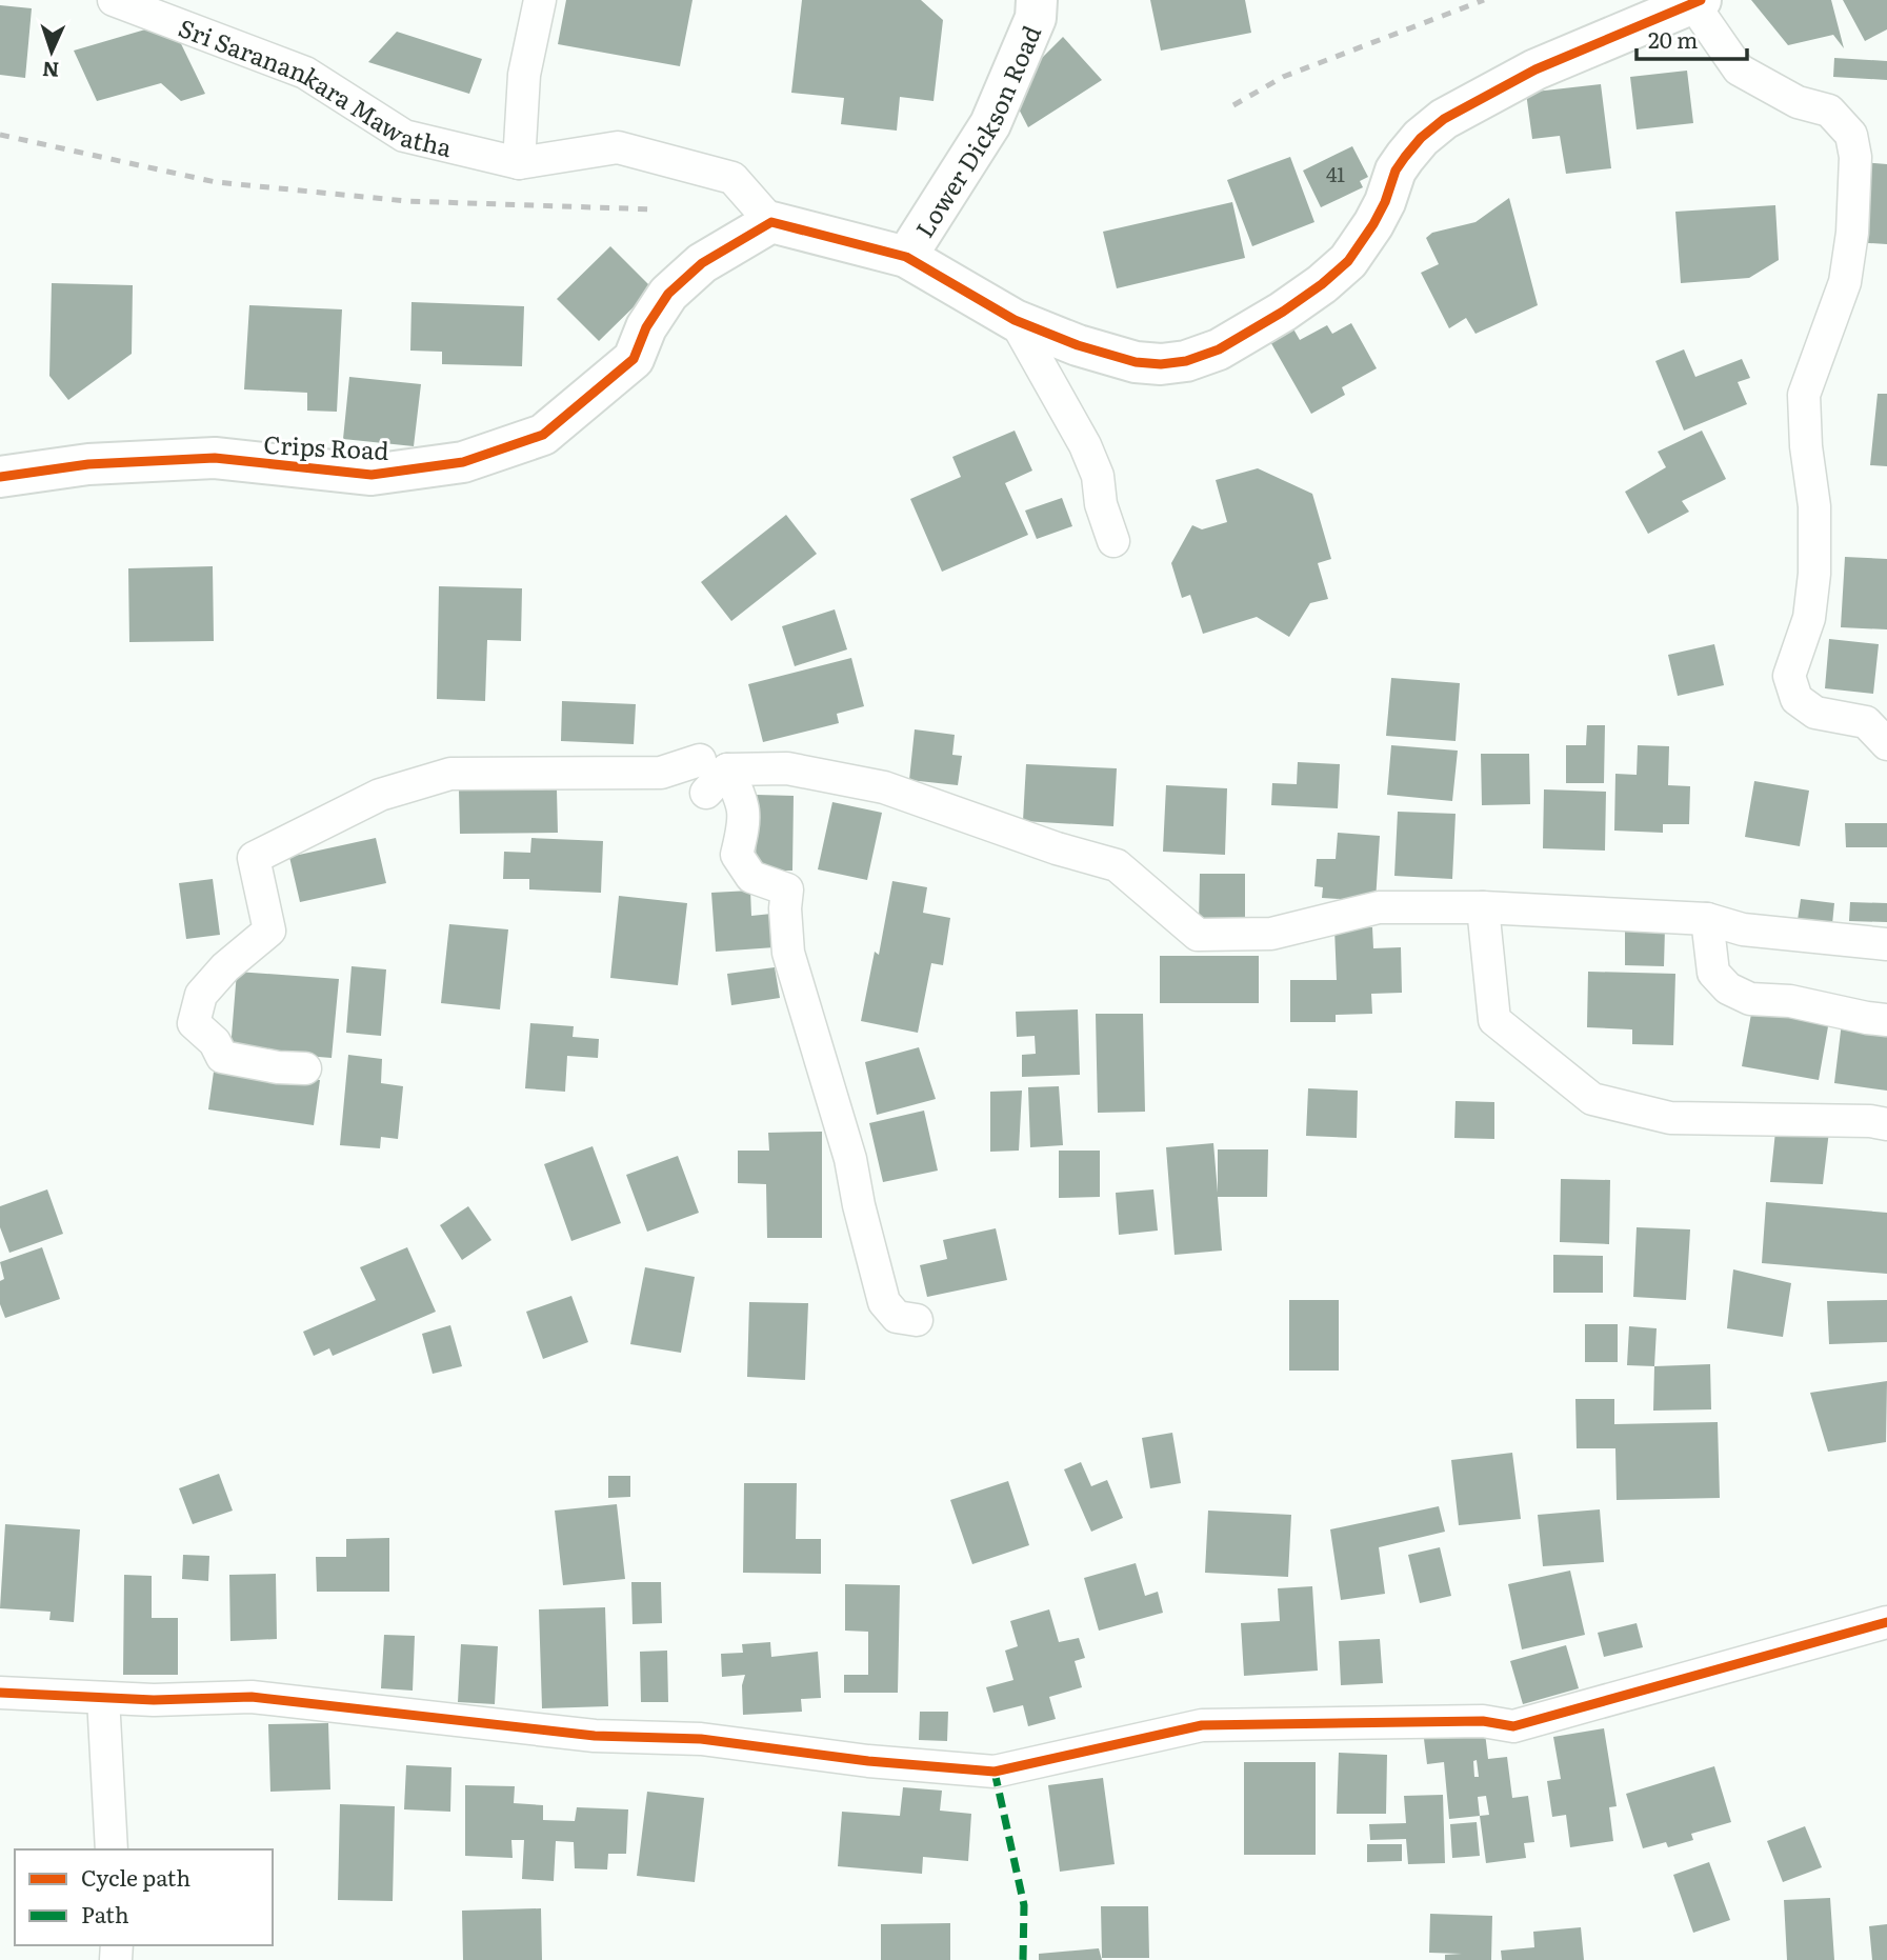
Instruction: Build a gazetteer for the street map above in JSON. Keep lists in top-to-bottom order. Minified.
{"streets":{"street":["Sri Saranankara Mawatha","Lower Dickson Road","Crips Road"]},"crossings":[["Sri Saranankara Mawatha","Crips Road"]],"house_numbers":["41"],"legend":["Cycle path","Path"],"scale_bar":"20 m","north":"bottom"}
